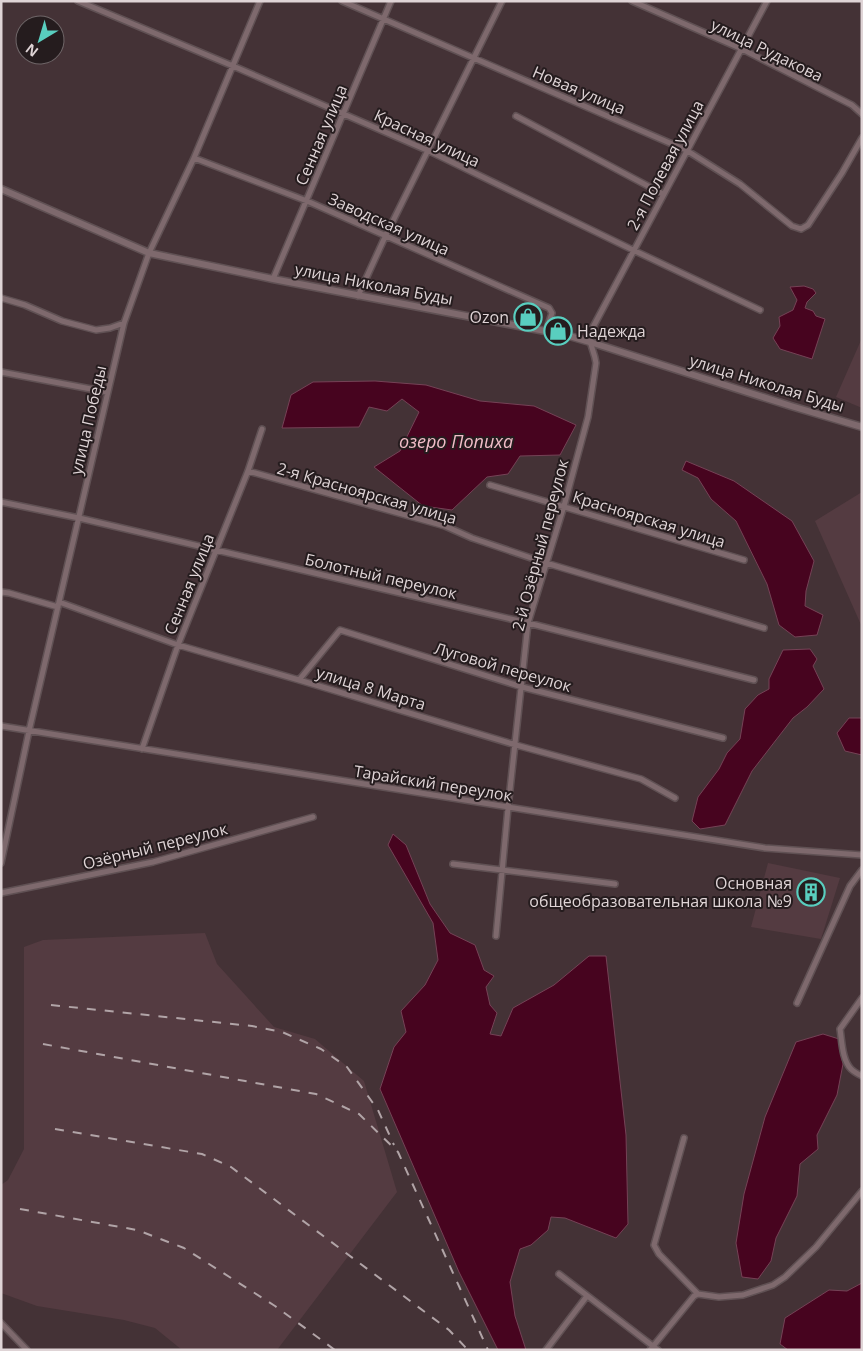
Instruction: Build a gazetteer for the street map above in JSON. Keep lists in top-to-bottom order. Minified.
{"streets":{"street":["улица Рудакова","Новая улица","Сенная улица","Красная улица","2-я Полевая улица","Заводская улица","улица Николая Буды","улица Победы","2-я Красноярская улица","Красноярская улица","2-й Озёрный переулок","Болотный переулок","Луговой переулок","улица 8 Марта","Тарайский переулок","Озёрный переулок"]},"crossings":[["улица Рудакова","2-я Полевая улица"],["Новая улица","Сенная улица"],["Новая улица","2-я Полевая улица"],["Сенная улица","Красная улица"],["Сенная улица","Заводская улица"],["Сенная улица","улица Николая Буды"],["Сенная улица","2-я Красноярская улица"],["Сенная улица","Болотный переулок"],["Сенная улица","улица 8 Марта"],["Сенная улица","Тарайский переулок"],["Красная улица","2-я Полевая улица"],["Красная улица","улица Победы"],["2-я Полевая улица","улица Николая Буды"],["2-я Полевая улица","2-й Озёрный переулок"],["Заводская улица","улица Николая Буды"],["Заводская улица","улица Победы"],["улица Николая Буды","улица Победы"],["улица Николая Буды","2-й Озёрный переулок"],["улица Победы","Болотный переулок"],["улица Победы","улица 8 Марта"],["улица Победы","Тарайский переулок"],["2-я Красноярская улица","2-й Озёрный переулок"],["Красноярская улица","2-й Озёрный переулок"],["2-й Озёрный переулок","Болотный переулок"],["2-й Озёрный переулок","Луговой переулок"],["2-й Озёрный переулок","улица 8 Марта"],["2-й Озёрный переулок","Тарайский переулок"],["Луговой переулок","улица 8 Марта"]],"water":["озеро Попиха"],"places":{"shop":["Ozon","Надежда"],"building":["Основная общеобразовательная школа №9"]},"north":"bottom left"}
